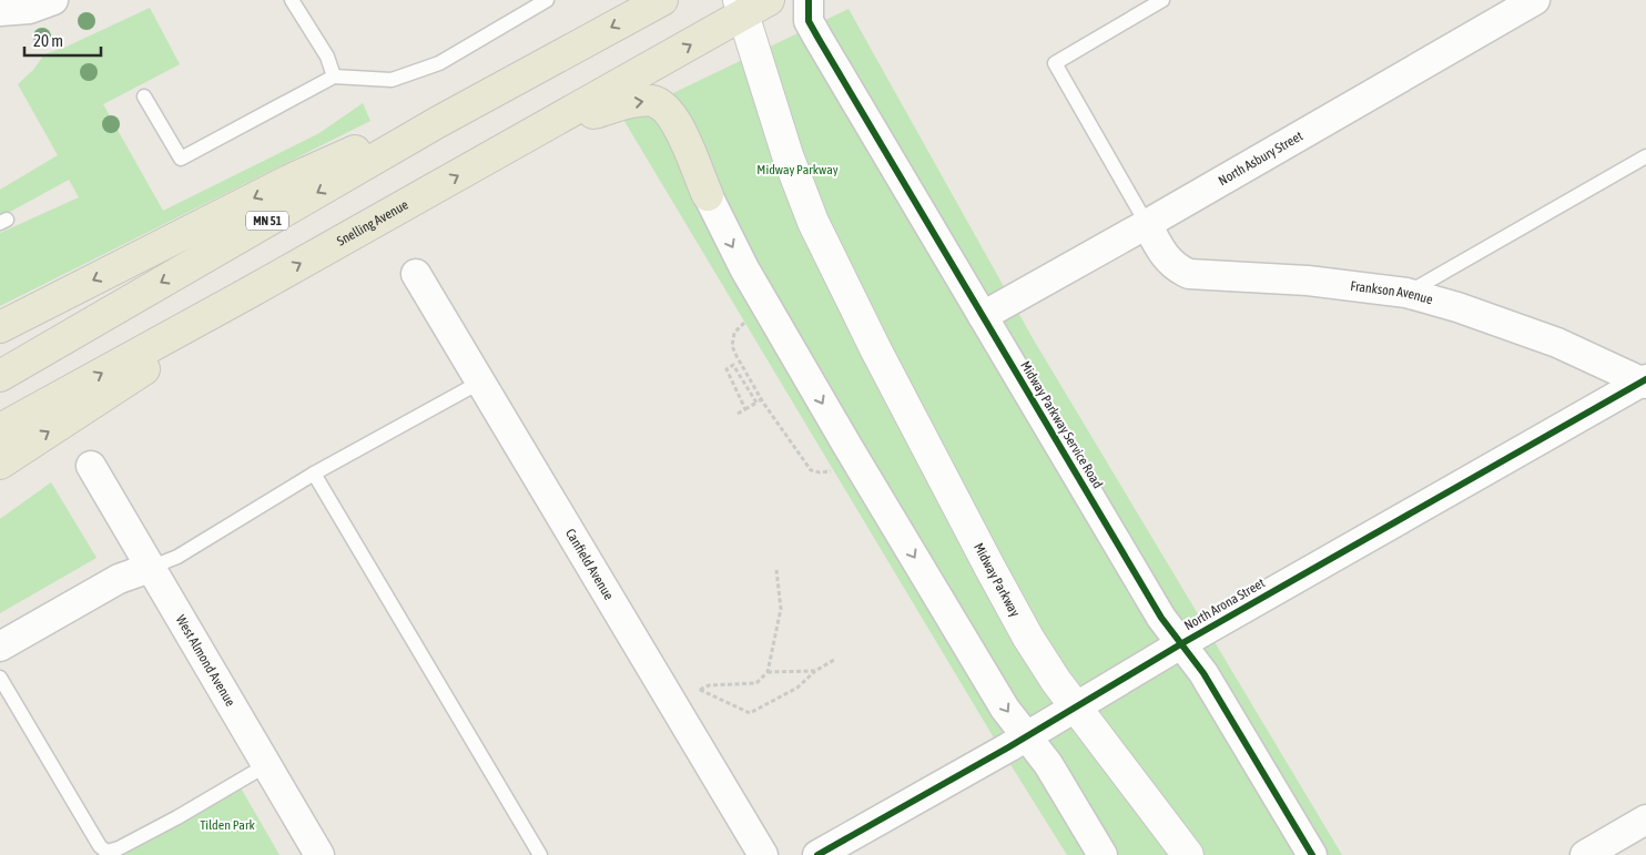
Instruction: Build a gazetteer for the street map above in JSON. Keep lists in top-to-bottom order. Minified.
{"streets":{"main road":["MN 51","Snelling Avenue"],"street":["North Asbury Street","Frankson Avenue","Midway Parkway Service Road","Canfield Avenue","Midway Parkway","North Arona Street","West Almond Avenue"]},"crossings":[["North Asbury Street","Frankson Avenue"],["North Asbury Street","Midway Parkway Service Road"],["Snelling Avenue","Midway Parkway"],["Frankson Avenue","North Arona Street"],["Midway Parkway Service Road","North Arona Street"],["Midway Parkway","North Arona Street"]],"parks":["Midway Parkway","Tilden Park"],"scale_bar":"20 m"}
